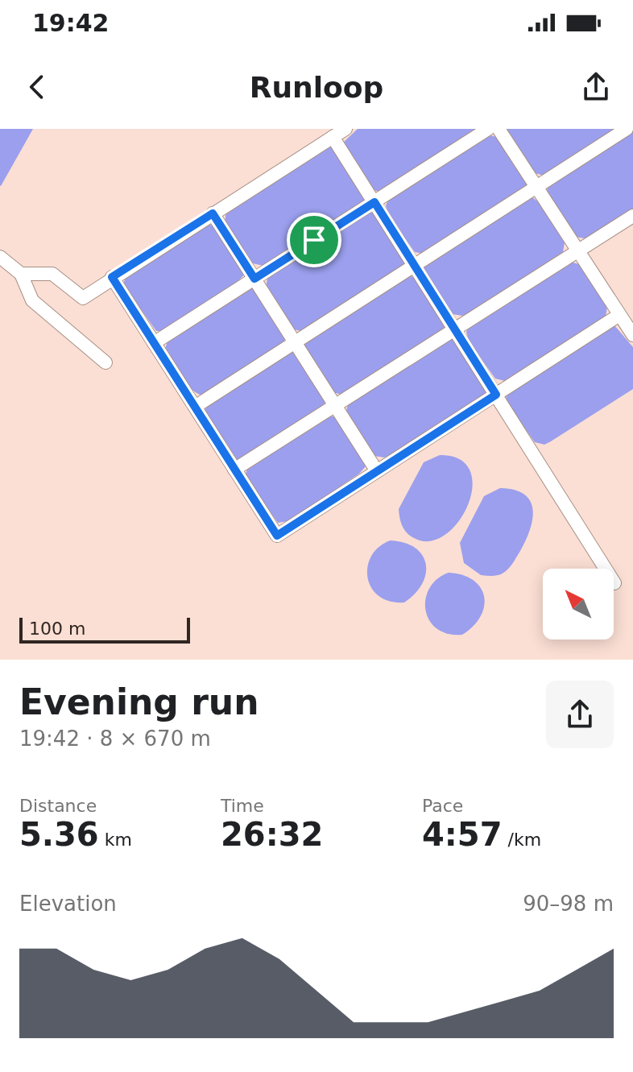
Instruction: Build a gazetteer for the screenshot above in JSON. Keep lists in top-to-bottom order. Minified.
{"scale_bar":"100 m","north":"top left","page":{"status":"19:42","header":"Runloop","scale":"100 m","heading":["Evening run","19:42 · 8 × 670 m"],"stats":[["Distance","5.36 km"],["Time","26:32"],["Pace","4:57 /km"]],"chart":["Elevation","90–98 m"]}}
